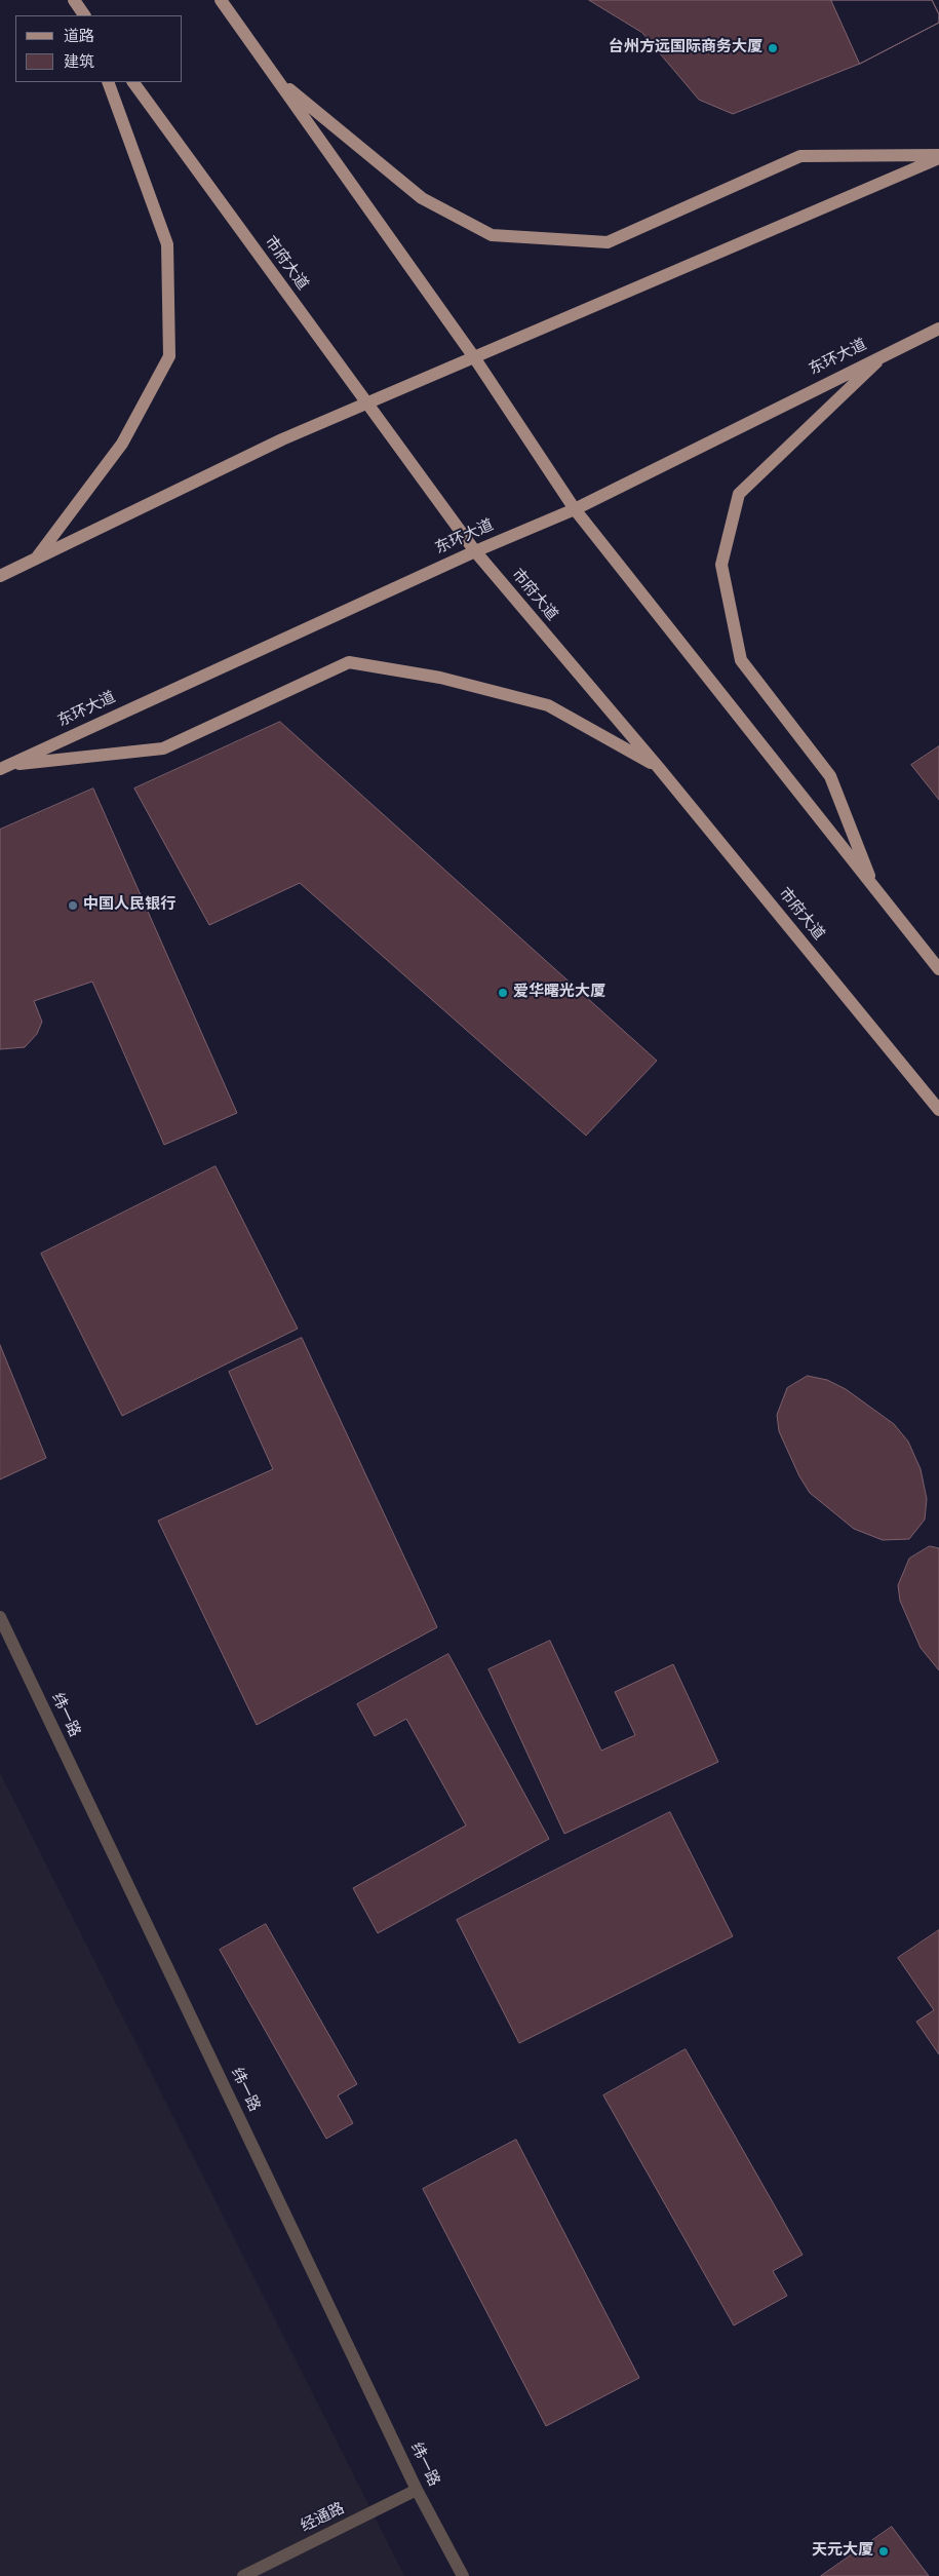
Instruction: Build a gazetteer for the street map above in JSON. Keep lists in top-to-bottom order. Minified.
{"streets":{"main road":["市府大道","东环大道"],"street":["纬一路","经通路"]},"crossings":[["市府大道","东环大道"],["纬一路","经通路"]],"places":["台州方远国际商务大厦","中国人民银行","爱华·曙光大厦","天元大厦"],"legend":["道路","建筑"]}
